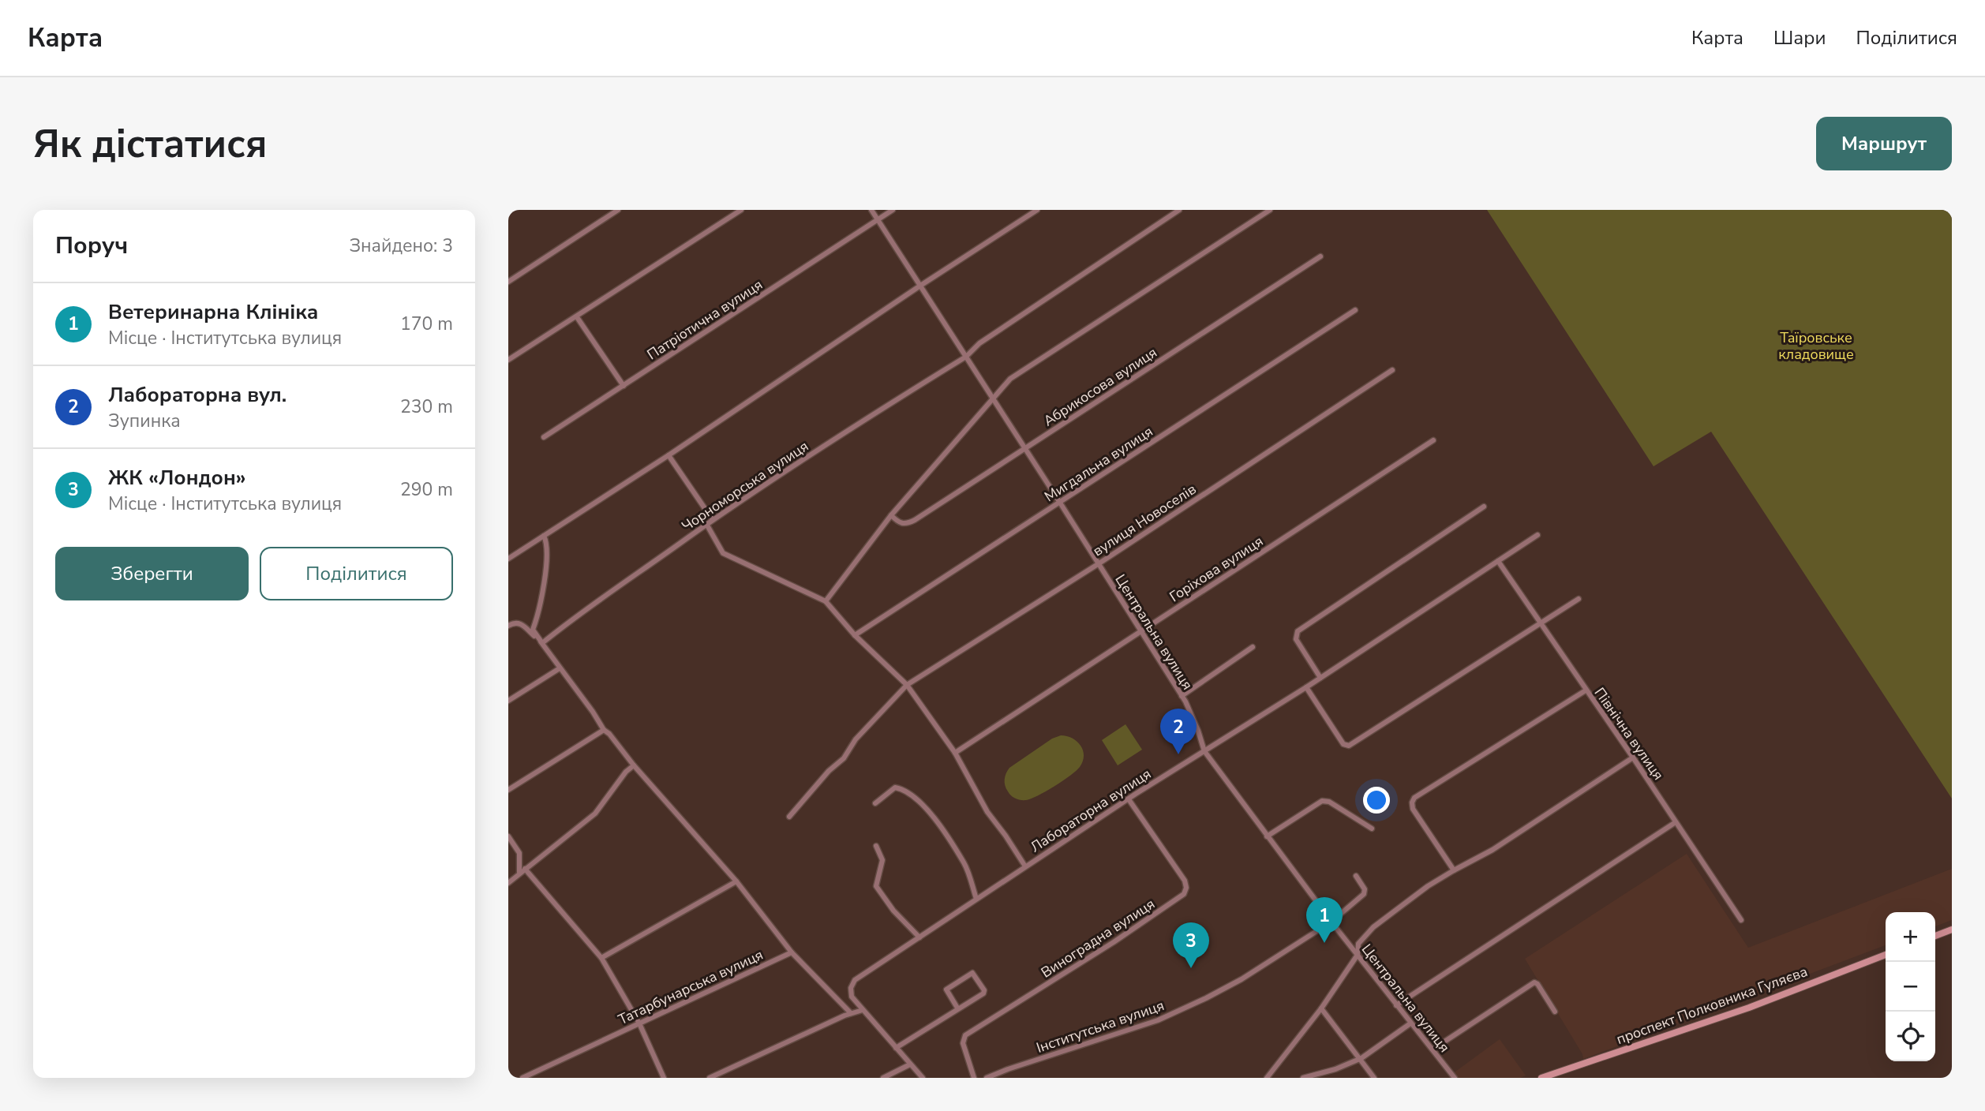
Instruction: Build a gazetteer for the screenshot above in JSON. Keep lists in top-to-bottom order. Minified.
{"streets":{"main road":["проспект Полковника Гуляєва"],"street":["Патріотична вулиця","Абрикосова вулиця","Мигдальна вулиця","Чорноморська вулиця","вулиця Новоселів","Горіхова вулиця","Центральна вулиця","Північна вулиця","Лабораторна вулиця","Виноградна вулиця","Татарбунарська вулиця","Інститутська вулиця"]},"crossings":[["Патріотична вулиця","Центральна вулиця"],["Абрикосова вулиця","Центральна вулиця"],["Мигдальна вулиця","Центральна вулиця"],["Чорноморська вулиця","Центральна вулиця"],["вулиця Новоселів","Центральна вулиця"],["Горіхова вулиця","Центральна вулиця"],["Центральна вулиця","Лабораторна вулиця"],["Центральна вулиця","Інститутська вулиця"],["Північна вулиця","Лабораторна вулиця"],["Лабораторна вулиця","Виноградна вулиця"]],"parks":["Таїровське кладовище"],"page":{"header":"Карта","nav":["Карта","Шари","Поділитися"],"buttons":["Маршрут",["Зберегти","Поділитися"]],"title":"Як дістатися","heading":["Поруч","Знайдено: 3"],"list":[{"mark":"1","name":"Ветеринарна Клініка","note":"Місце · Інститутська вулиця","value":"170 m"},{"mark":"2","name":"Лабораторна вул.","note":"Зупинка","value":"230 m"},{"mark":"3","name":"ЖК «Лондон»","note":"Місце · Інститутська вулиця","value":"290 m"}],"pins":["2","1","3"],"map_buttons":["+","−"]}}
